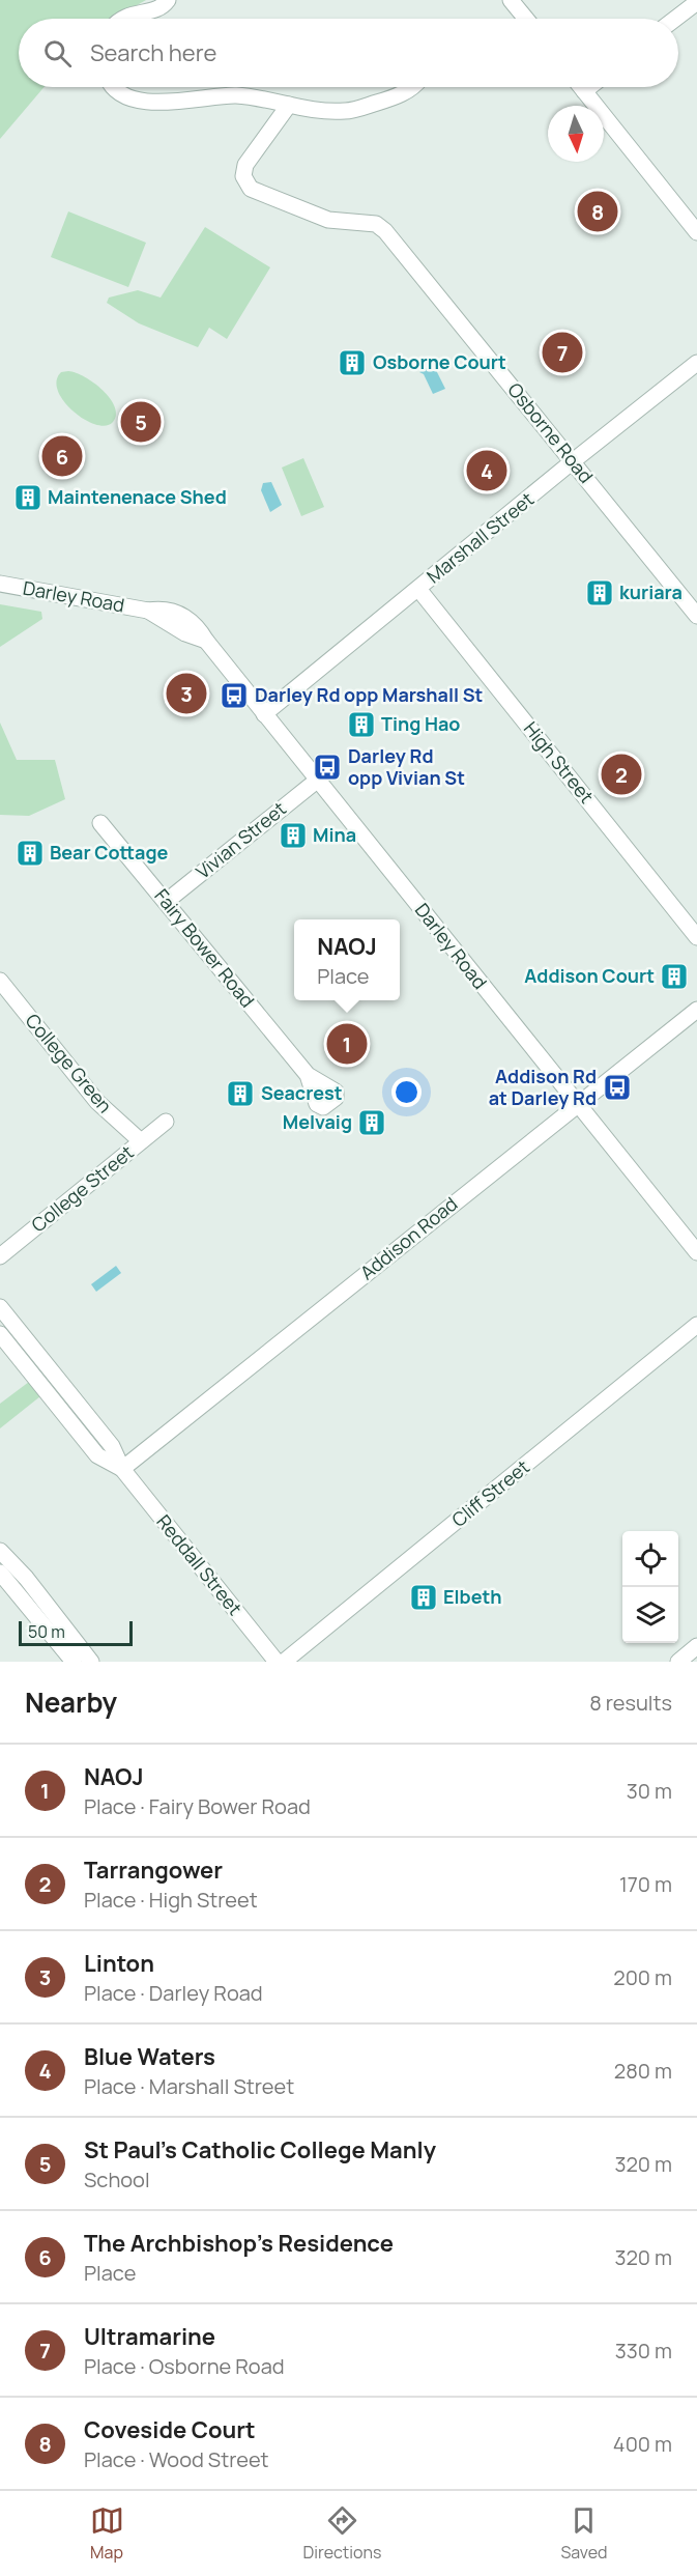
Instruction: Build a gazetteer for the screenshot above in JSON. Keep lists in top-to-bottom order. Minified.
{"streets":{"street":["Osborne Road","Marshall Street","Darley Road","High Street","Vivian Street","Fairy Bower Road","College Green","College Street","Addison Road","Cliff Street","Reddall Street"]},"crossings":[["Osborne Road","Marshall Street"],["Marshall Street","Darley Road"],["Marshall Street","High Street"],["Darley Road","Vivian Street"],["Darley Road","Addison Road"],["Vivian Street","Fairy Bower Road"],["College Green","College Street"],["Addison Road","Reddall Street"]],"places":{"building":["Osborne Court","Maintenenace Shed","kuriara","Ting Hao","Mina","Bear Cottage","Addison Court","Seacrest","Melvaig","Elbeth"],"bus stop":["Darley Rd opp Marshall St","Darley Rd opp Vivian St","Addison Rd at Darley Rd"]},"scale_bar":"50 m","north":"bottom","page":{"search":"Search here","pins":["8","7","5","6","4","3","2","1"],"popup":["NAOJ","Place"],"scale":"50 m","heading":["Nearby","8 results"],"list":[{"mark":"1","name":"NAOJ","note":"Place · Fairy Bower Road","value":"30 m"},{"mark":"2","name":"Tarrangower","note":"Place · High Street","value":"170 m"},{"mark":"3","name":"Linton","note":"Place · Darley Road","value":"200 m"},{"mark":"4","name":"Blue Waters","note":"Place · Marshall Street","value":"280 m"},{"mark":"5","name":"St Paul's Catholic College Manly","note":"School","value":"320 m"},{"mark":"6","name":"The Archbishop's Residence","note":"Place","value":"320 m"},{"mark":"7","name":"Ultramarine","note":"Place · Osborne Road","value":"330 m"},{"mark":"8","name":"Coveside Court","note":"Place · Wood Street","value":"400 m"}],"nav":["Map","Directions","Saved"]}}
